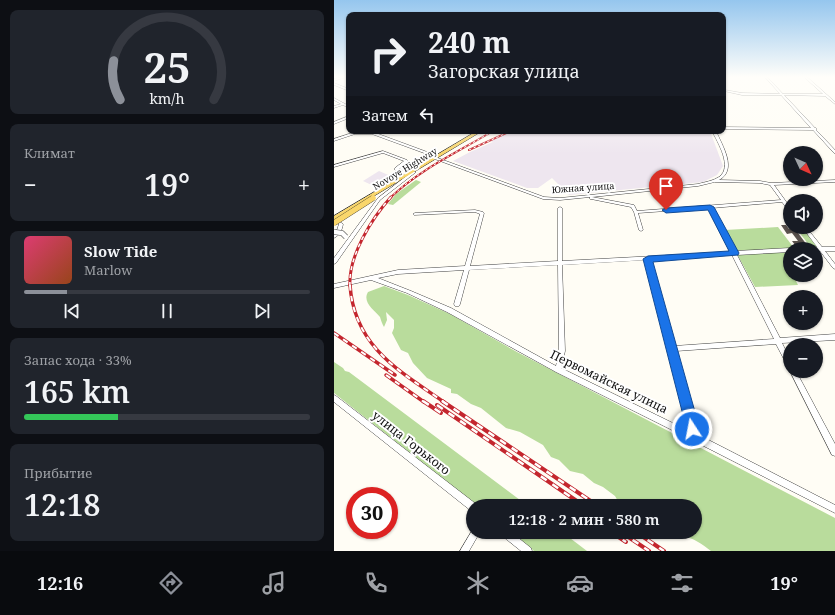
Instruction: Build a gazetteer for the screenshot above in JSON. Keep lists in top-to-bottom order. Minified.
{"streets":{"main road":["Novoye Highway"],"street":["Южная улица","Первомайская улица","улица Горького"]},"crossings":[["Novoye Highway","Южная улица"]],"north":"bottom right","page":{"turn":["240 m","Загорская улица"],"then":"Затем","tile":["Климат",["Запас хода · 33%","165 km"],["Прибытие","12:18"]],"map_buttons":["+","−"],"heat":["−","19°","+"],"song":["Slow Tide","Marlow"],"limit":"30","trip":"12:18 · 2 мин · 580 m","tabs":["12:16","19°"],"gauge":["25","km/h"]}}
